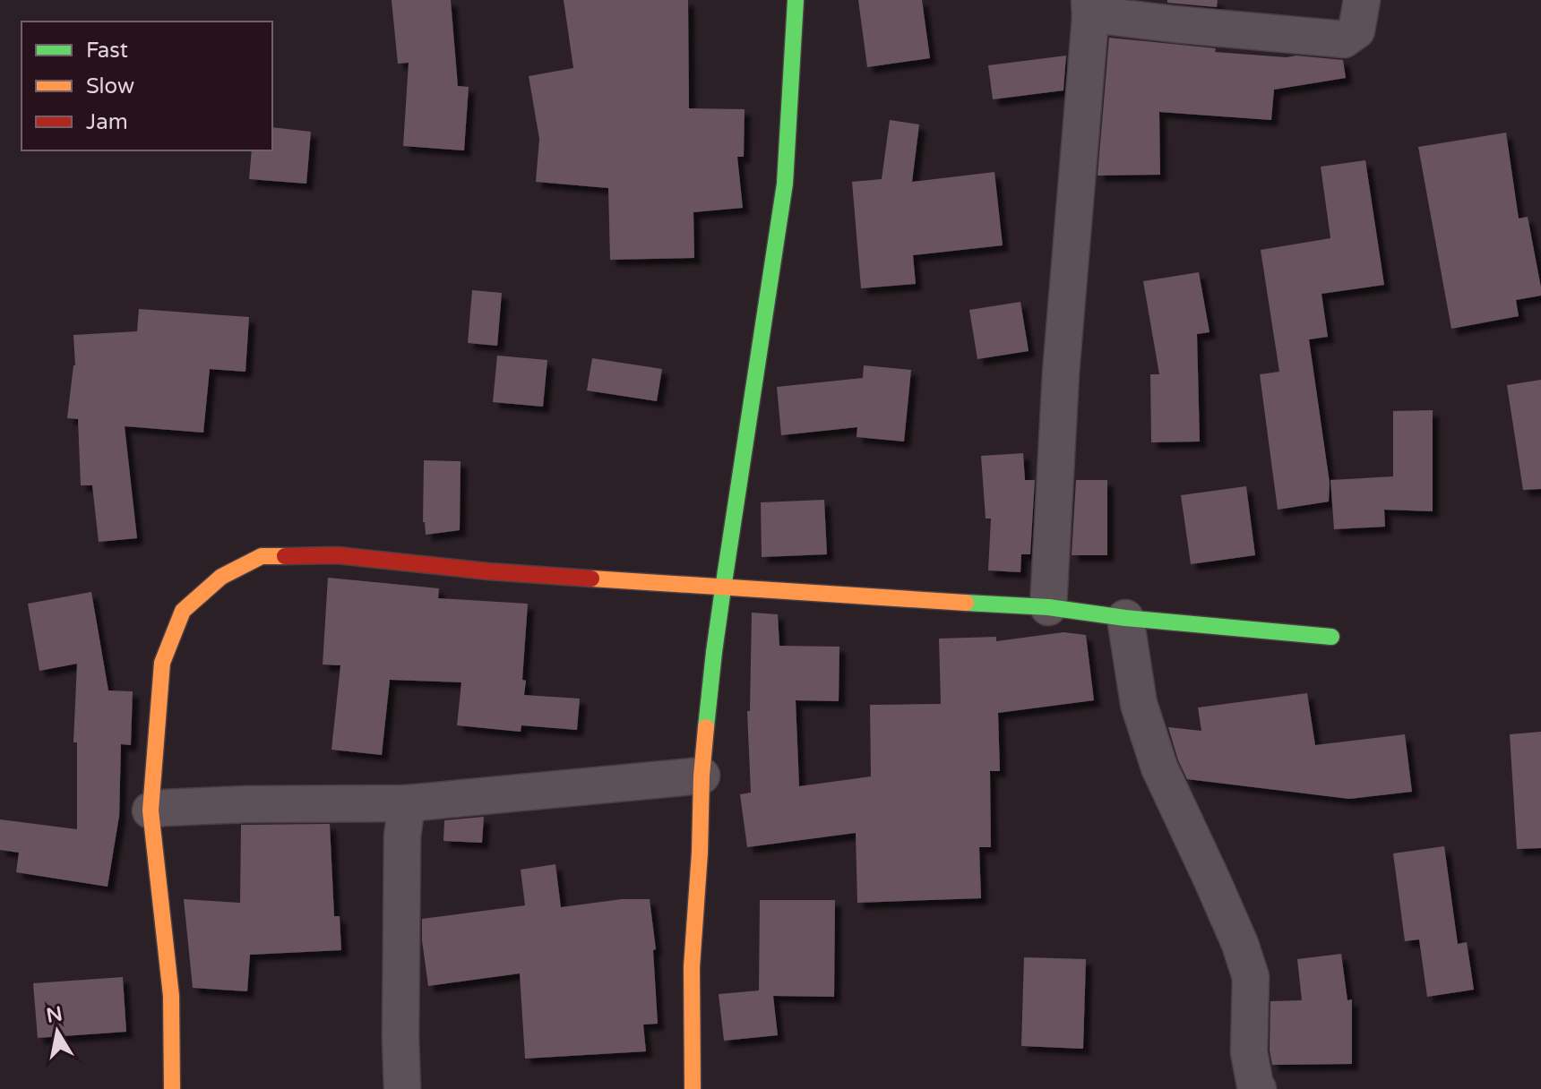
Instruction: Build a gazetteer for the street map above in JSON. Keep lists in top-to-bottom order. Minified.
{"legend":["Fast","Slow","Jam"],"north":"top"}
